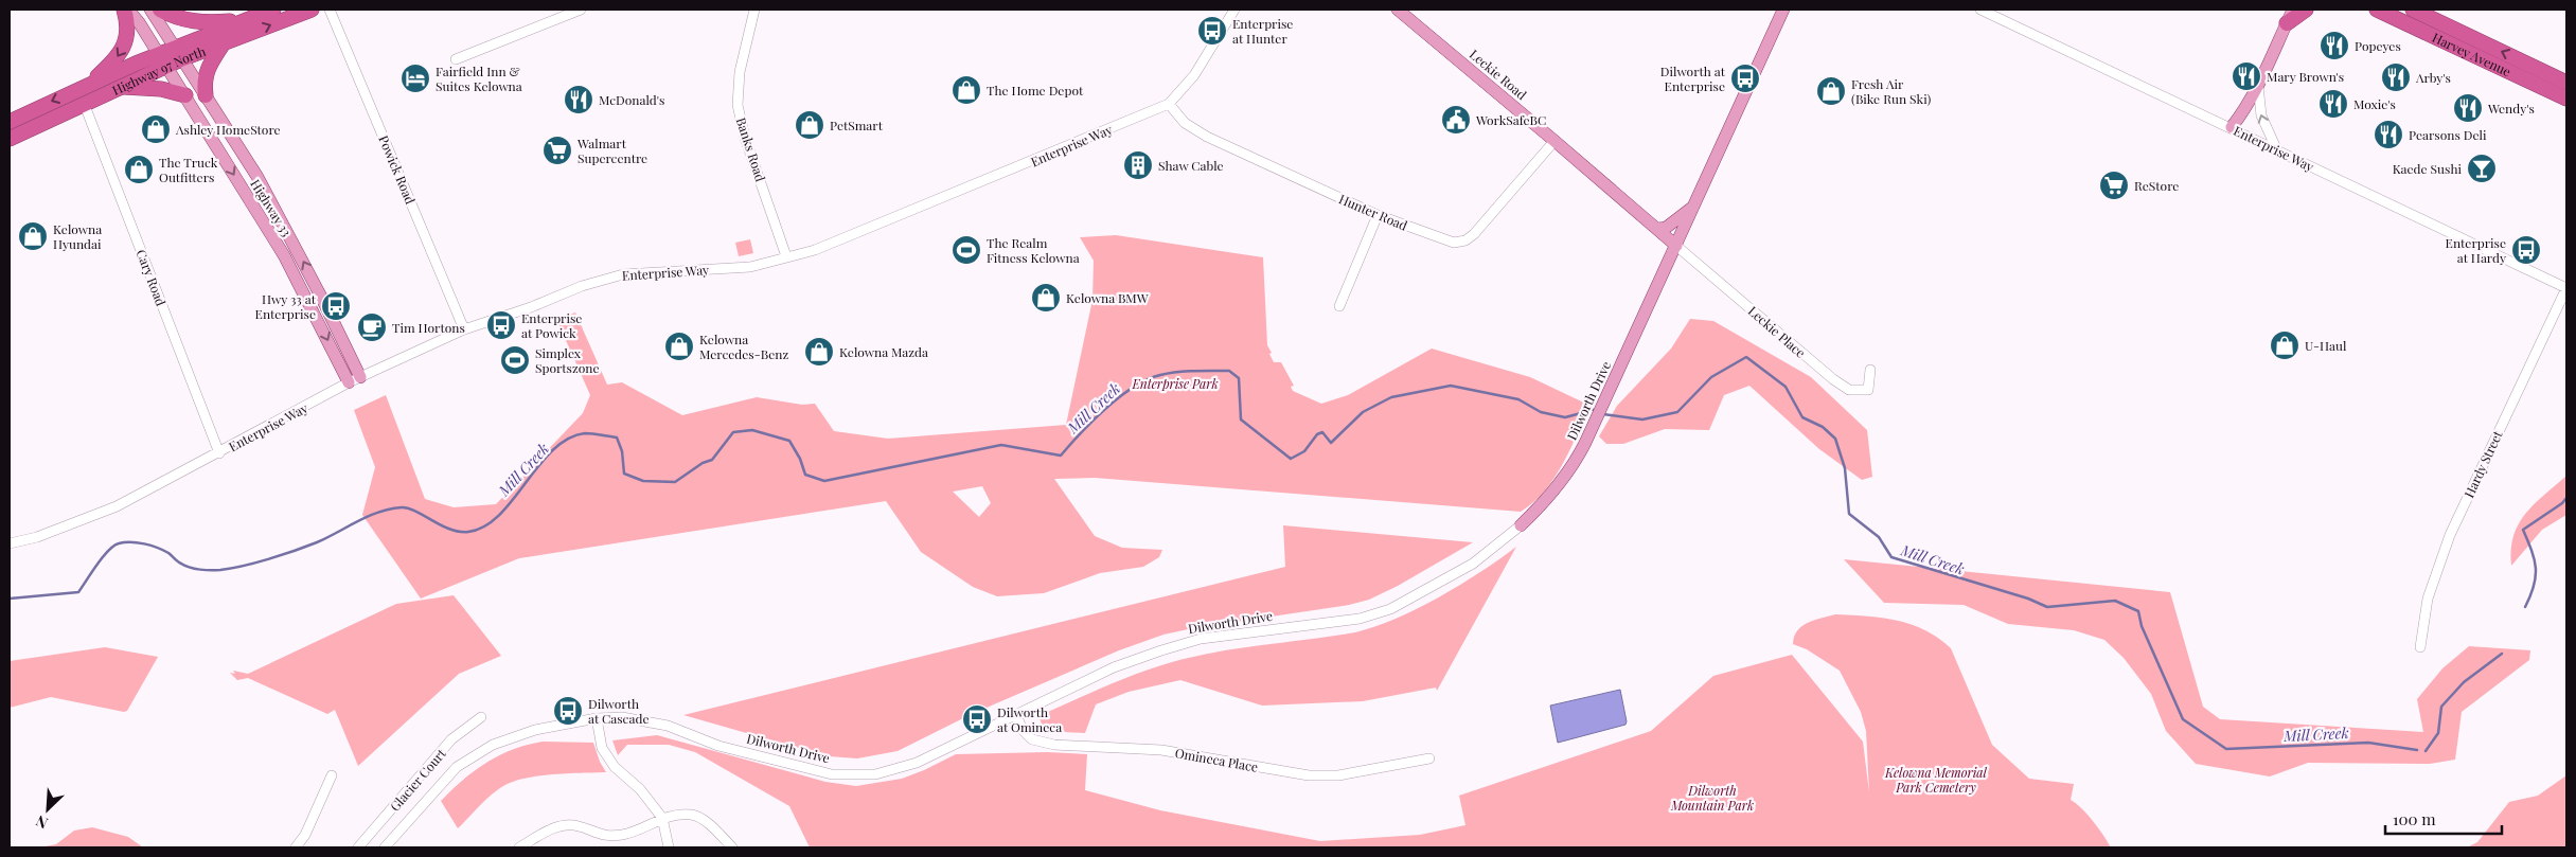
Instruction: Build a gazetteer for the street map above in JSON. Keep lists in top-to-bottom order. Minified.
{"streets":{"highway":["Harvey Avenue","Highway 97 North"],"main road":["Leckie Road","Highway 33","Dilworth Drive"],"street":["Enterprise Way","Banks Road","Powick Road","Hunter Road","Cary Road","Leckie Place","Hardy Street","Omineca Place","Glacier Court"]},"crossings":[["Highway 97 North","Highway 33"],["Highway 97 North","Cary Road"],["Leckie Road","Hunter Road"],["Leckie Road","Leckie Place"],["Leckie Road","Dilworth Drive"],["Enterprise Way","Banks Road"],["Enterprise Way","Powick Road"],["Enterprise Way","Highway 33"],["Enterprise Way","Hunter Road"],["Enterprise Way","Cary Road"],["Enterprise Way","Hardy Street"],["Leckie Place","Dilworth Drive"],["Dilworth Drive","Omineca Place"]],"water":["Mill Creek"],"parks":["Enterprise Park","Kelowna Memorial Park Cemetery","Dilworth Mountain Park"],"places":{"bus stop":["Enterprise at Hunter","Dilworth at Enterprise","Enterprise at Hardy","Hwy 33 at Enterprise","Enterprise at Powick","Dilworth at Cascade","Dilworth at Omineca"],"restaurant":["Popeyes","Mary Brown's","Arby's","McDonald's","Moxie's","Wendy's","Pearsons Deli"],"hotel":["Fairfield Inn & Suites Kelowna"],"shop":["The Home Depot","Fresh Air (Bike Run Ski)","PetSmart","Ashley HomeStore","The Truck Outfitters","Kelowna Hyundai","Kelowna BMW","U-Haul","Kelowna Mercedes-Benz","Kelowna Mazda"],"public building":["WorkSafeBC"],"supermarket":["Walmart Supercentre","ReStore"],"building":["Shaw Cable"],"bar":["Kaede Sushi"],"sports":["The Realm Fitness Kelowna","Simplex Sportszone"],"cafe":["Tim Hortons"]},"scale_bar":"100 m","north":"bottom left"}
